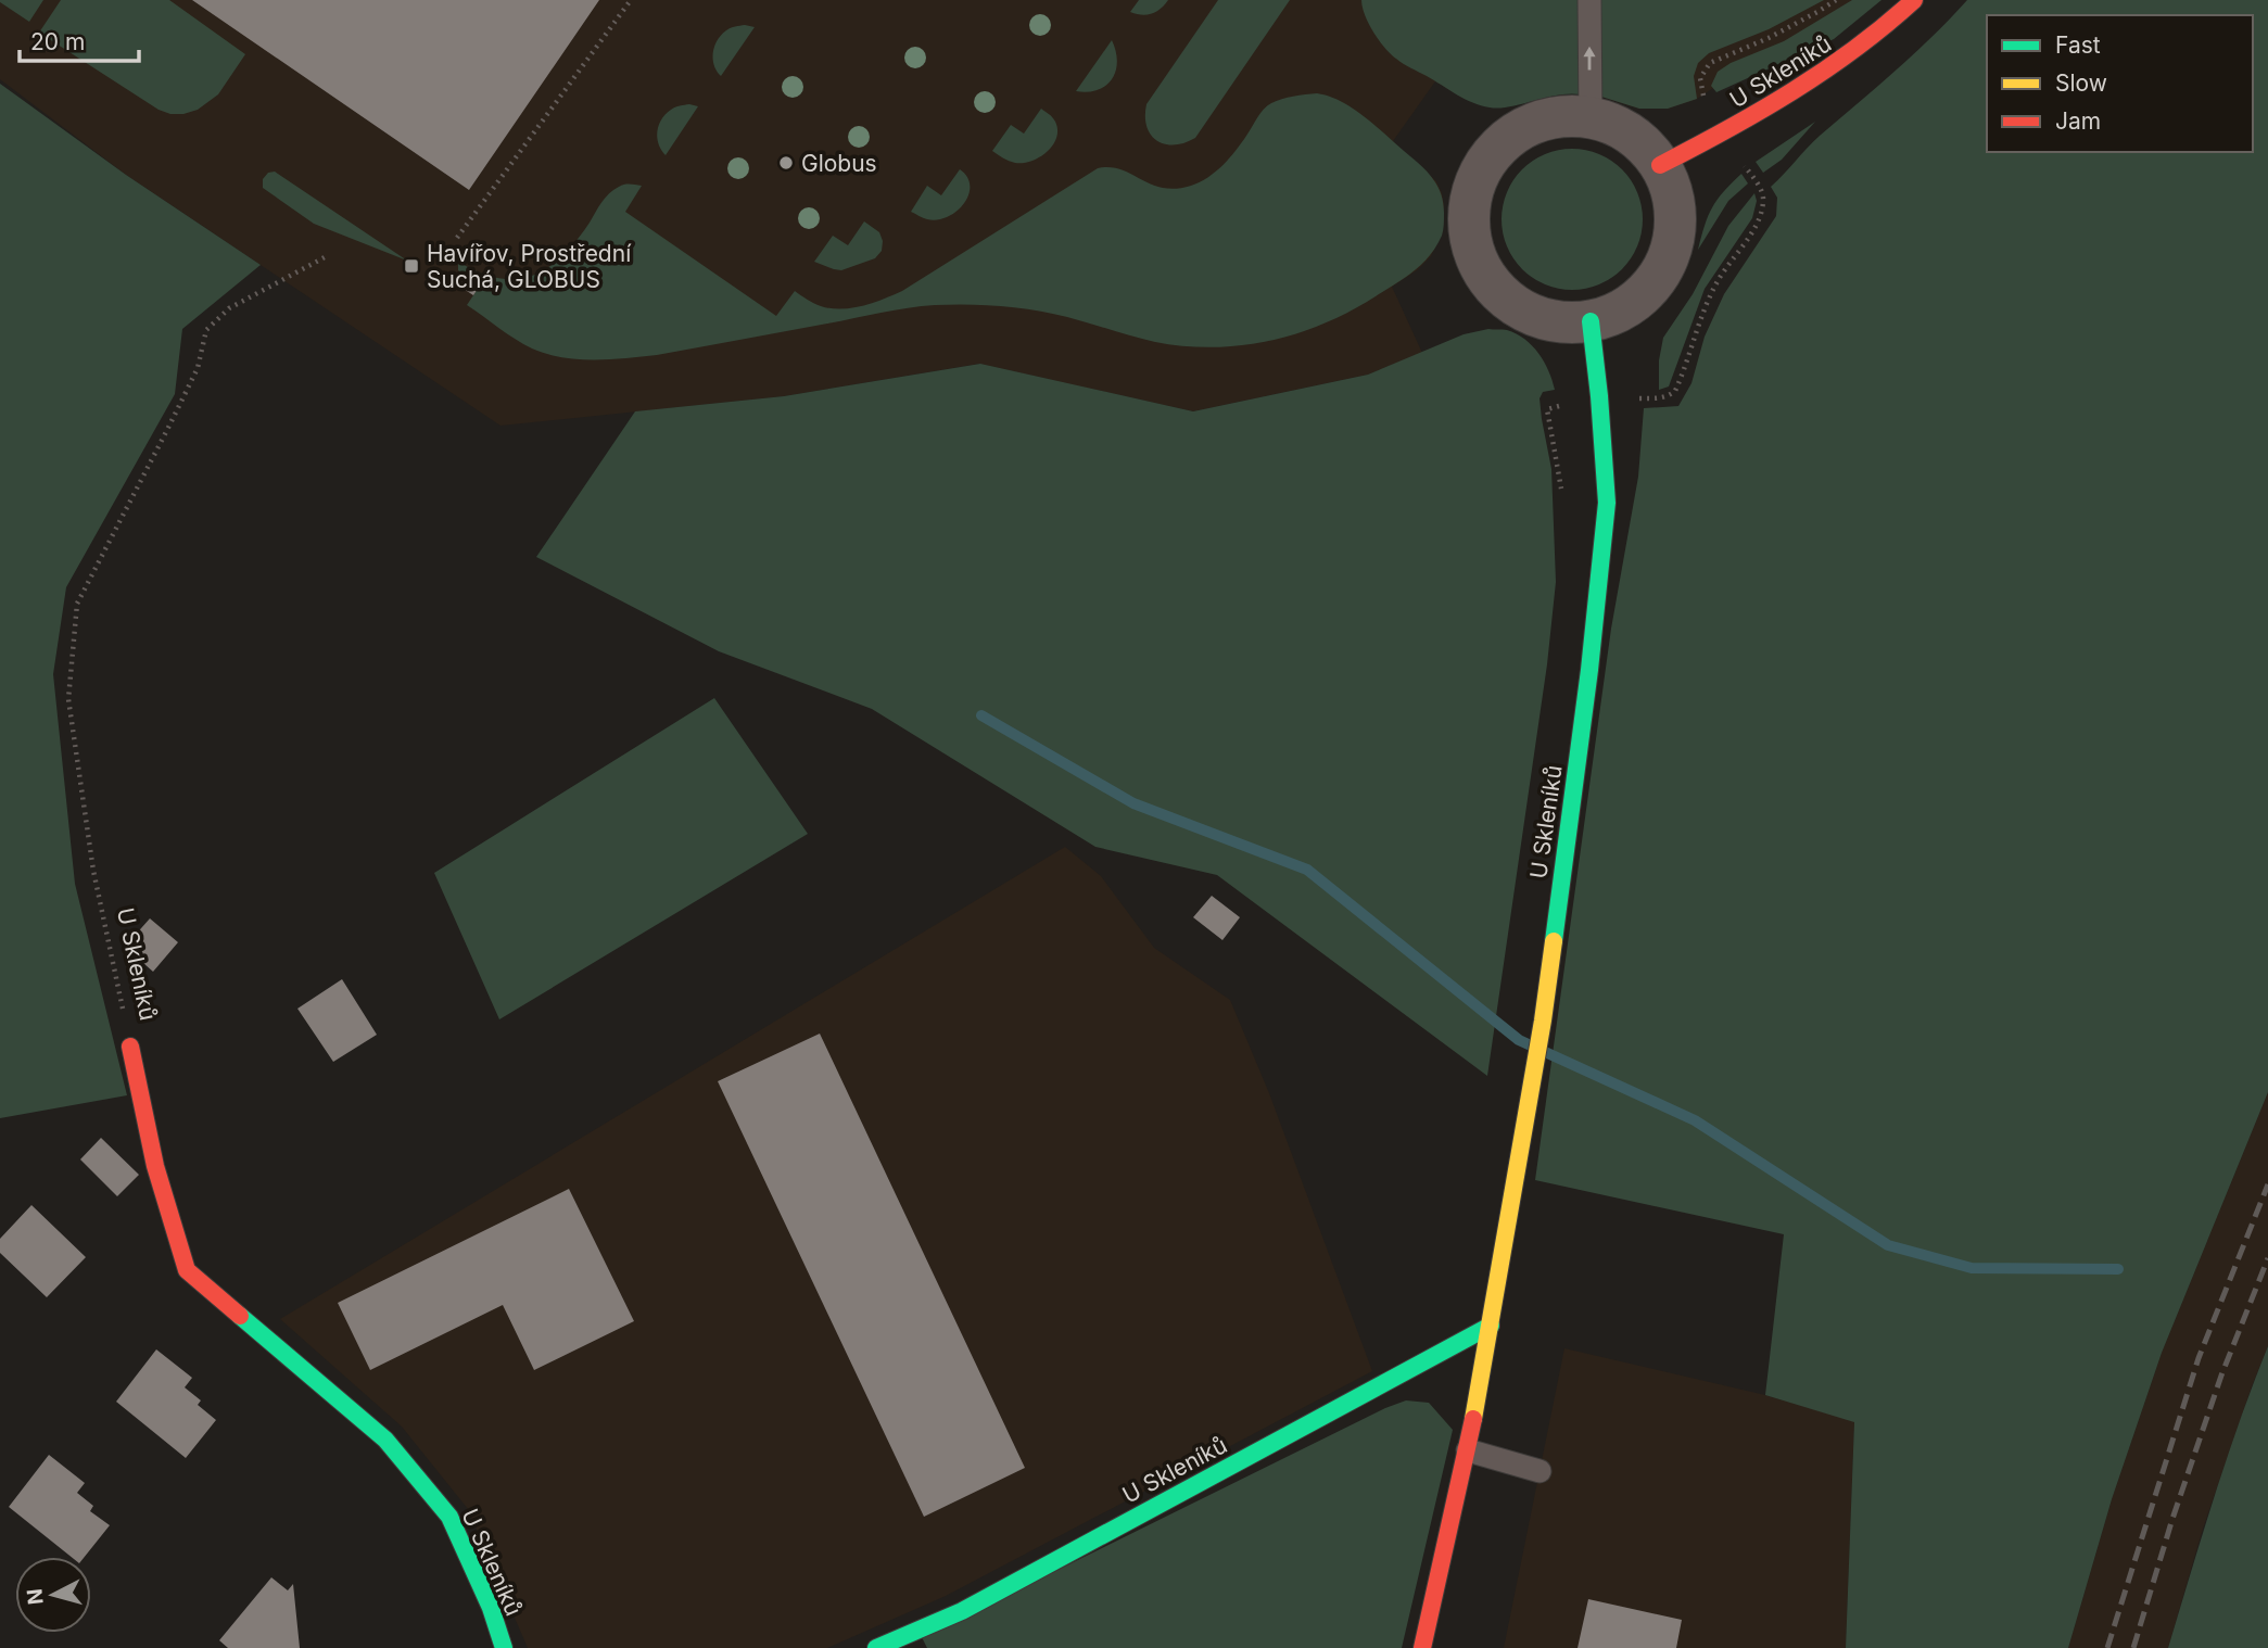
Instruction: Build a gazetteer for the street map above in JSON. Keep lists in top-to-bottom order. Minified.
{"streets":{"street":["U Skleníků"]},"places":{"other":["Globus"],"transit":["Havířov, Prostřední Suchá, GLOBUS"]},"legend":["Fast","Slow","Jam"],"scale_bar":"20 m","north":"left"}
